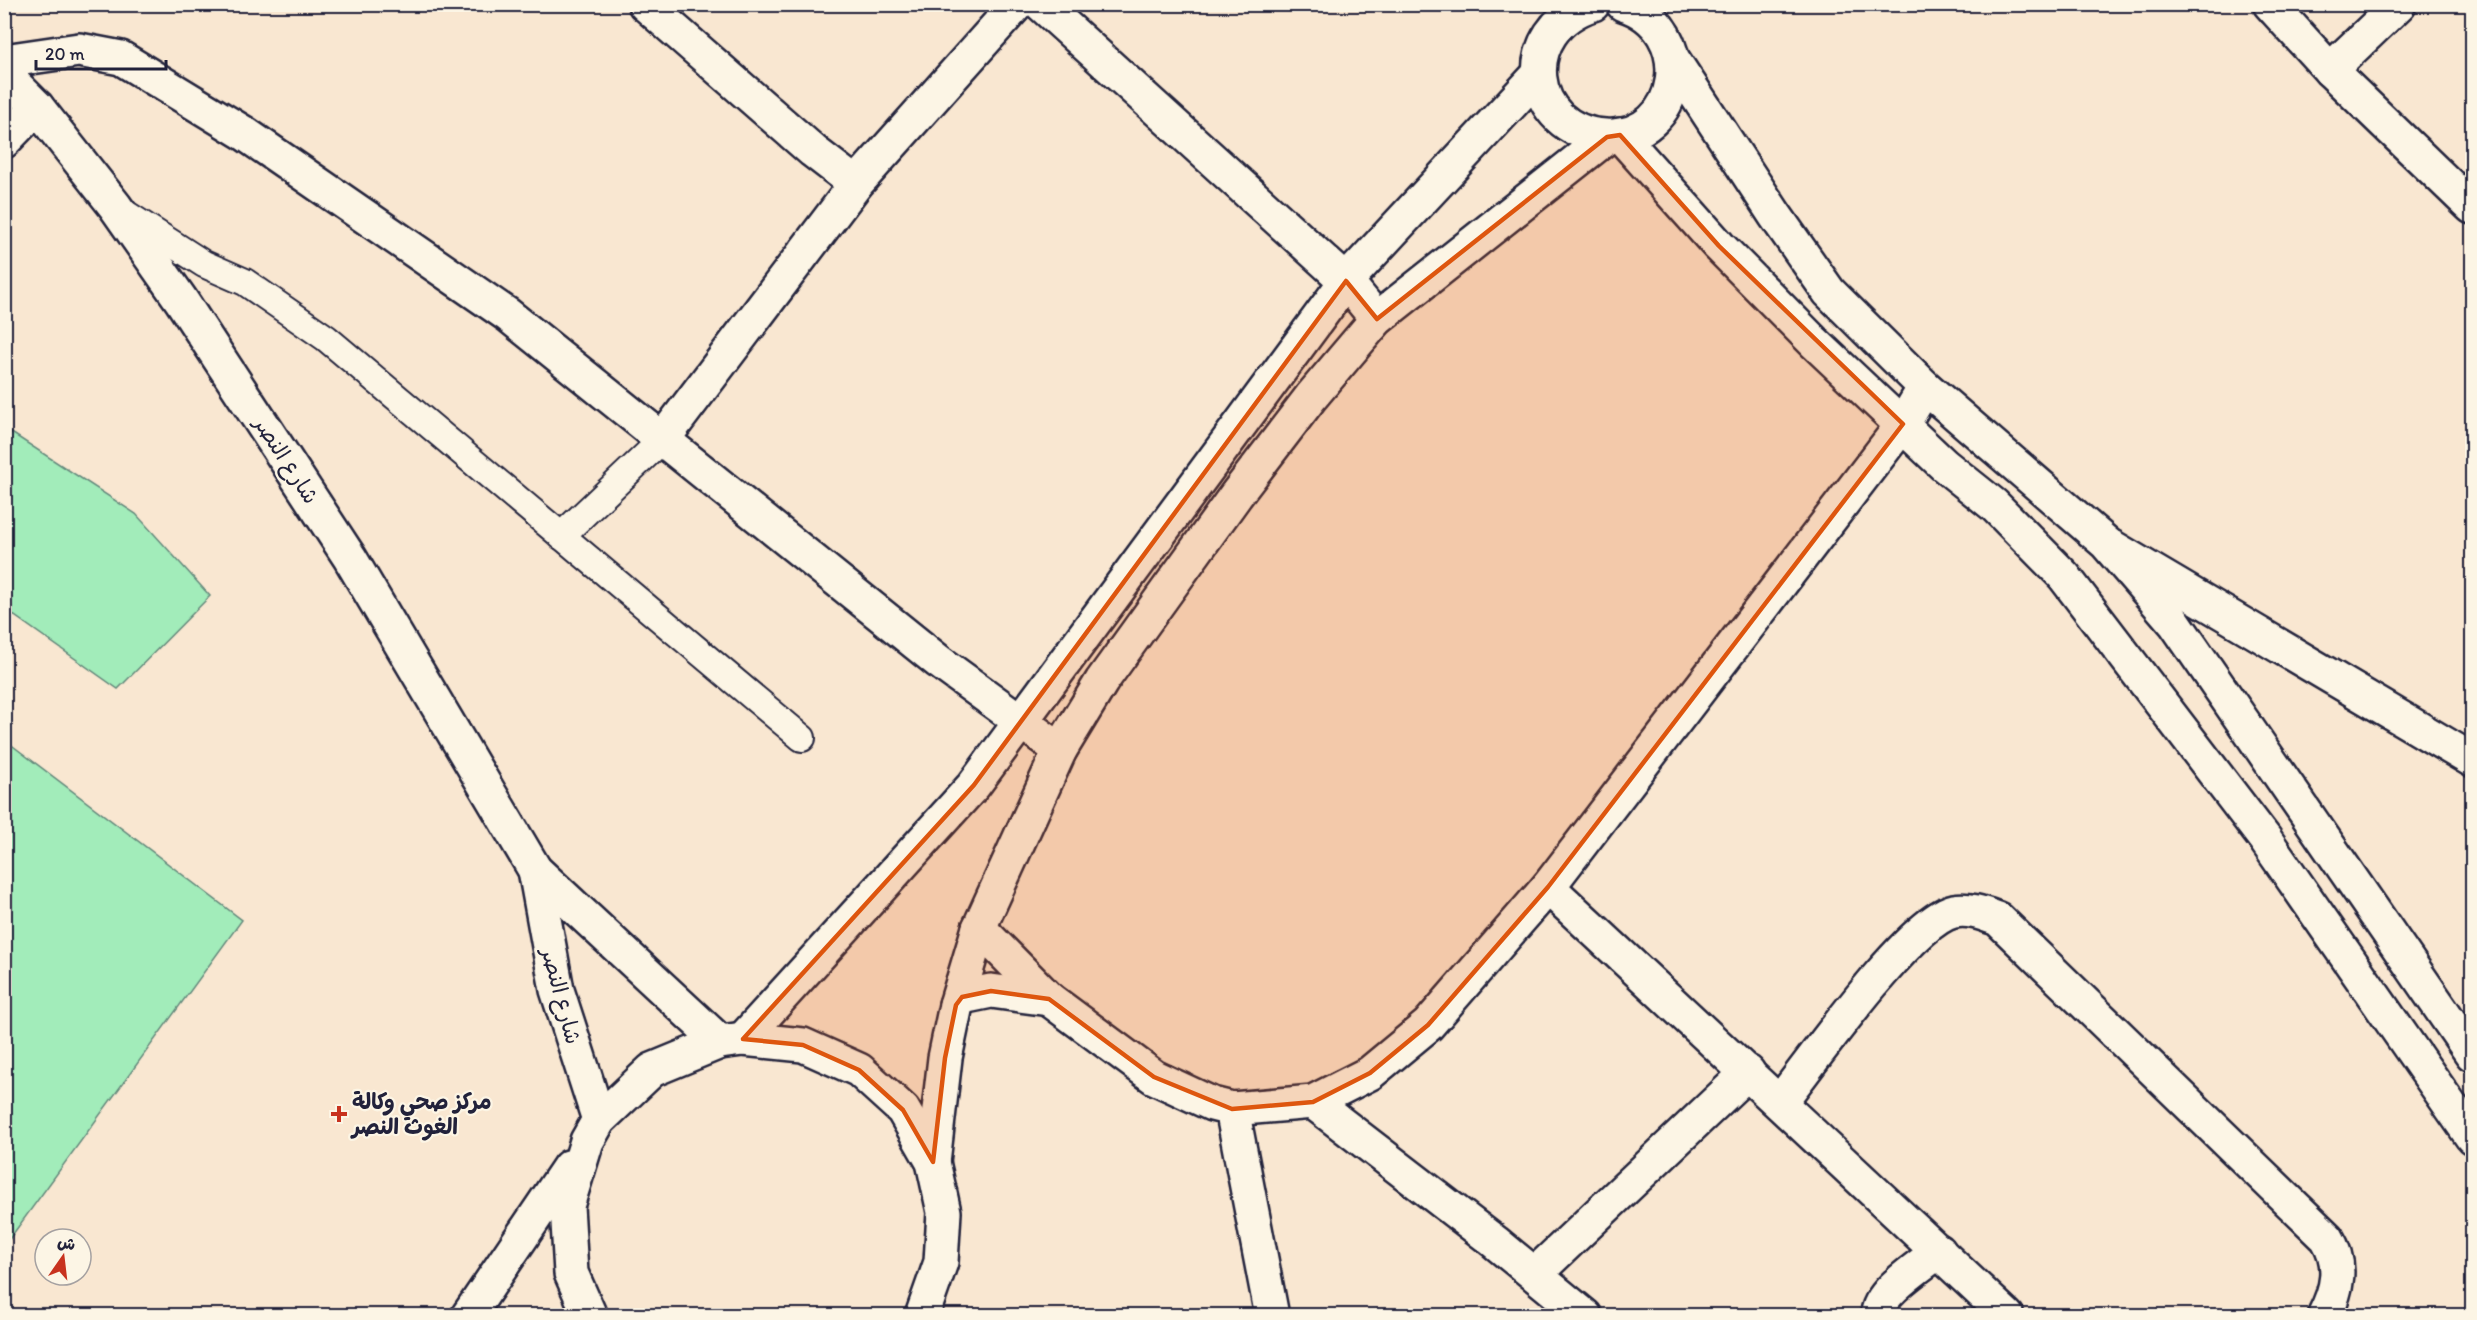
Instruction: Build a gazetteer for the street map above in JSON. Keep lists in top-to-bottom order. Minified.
{"streets":{"street":["شارع النصر"]},"places":{"health":["مركز صحي وكالة الغوث النصر"]},"scale_bar":"20 m","north":"top"}
